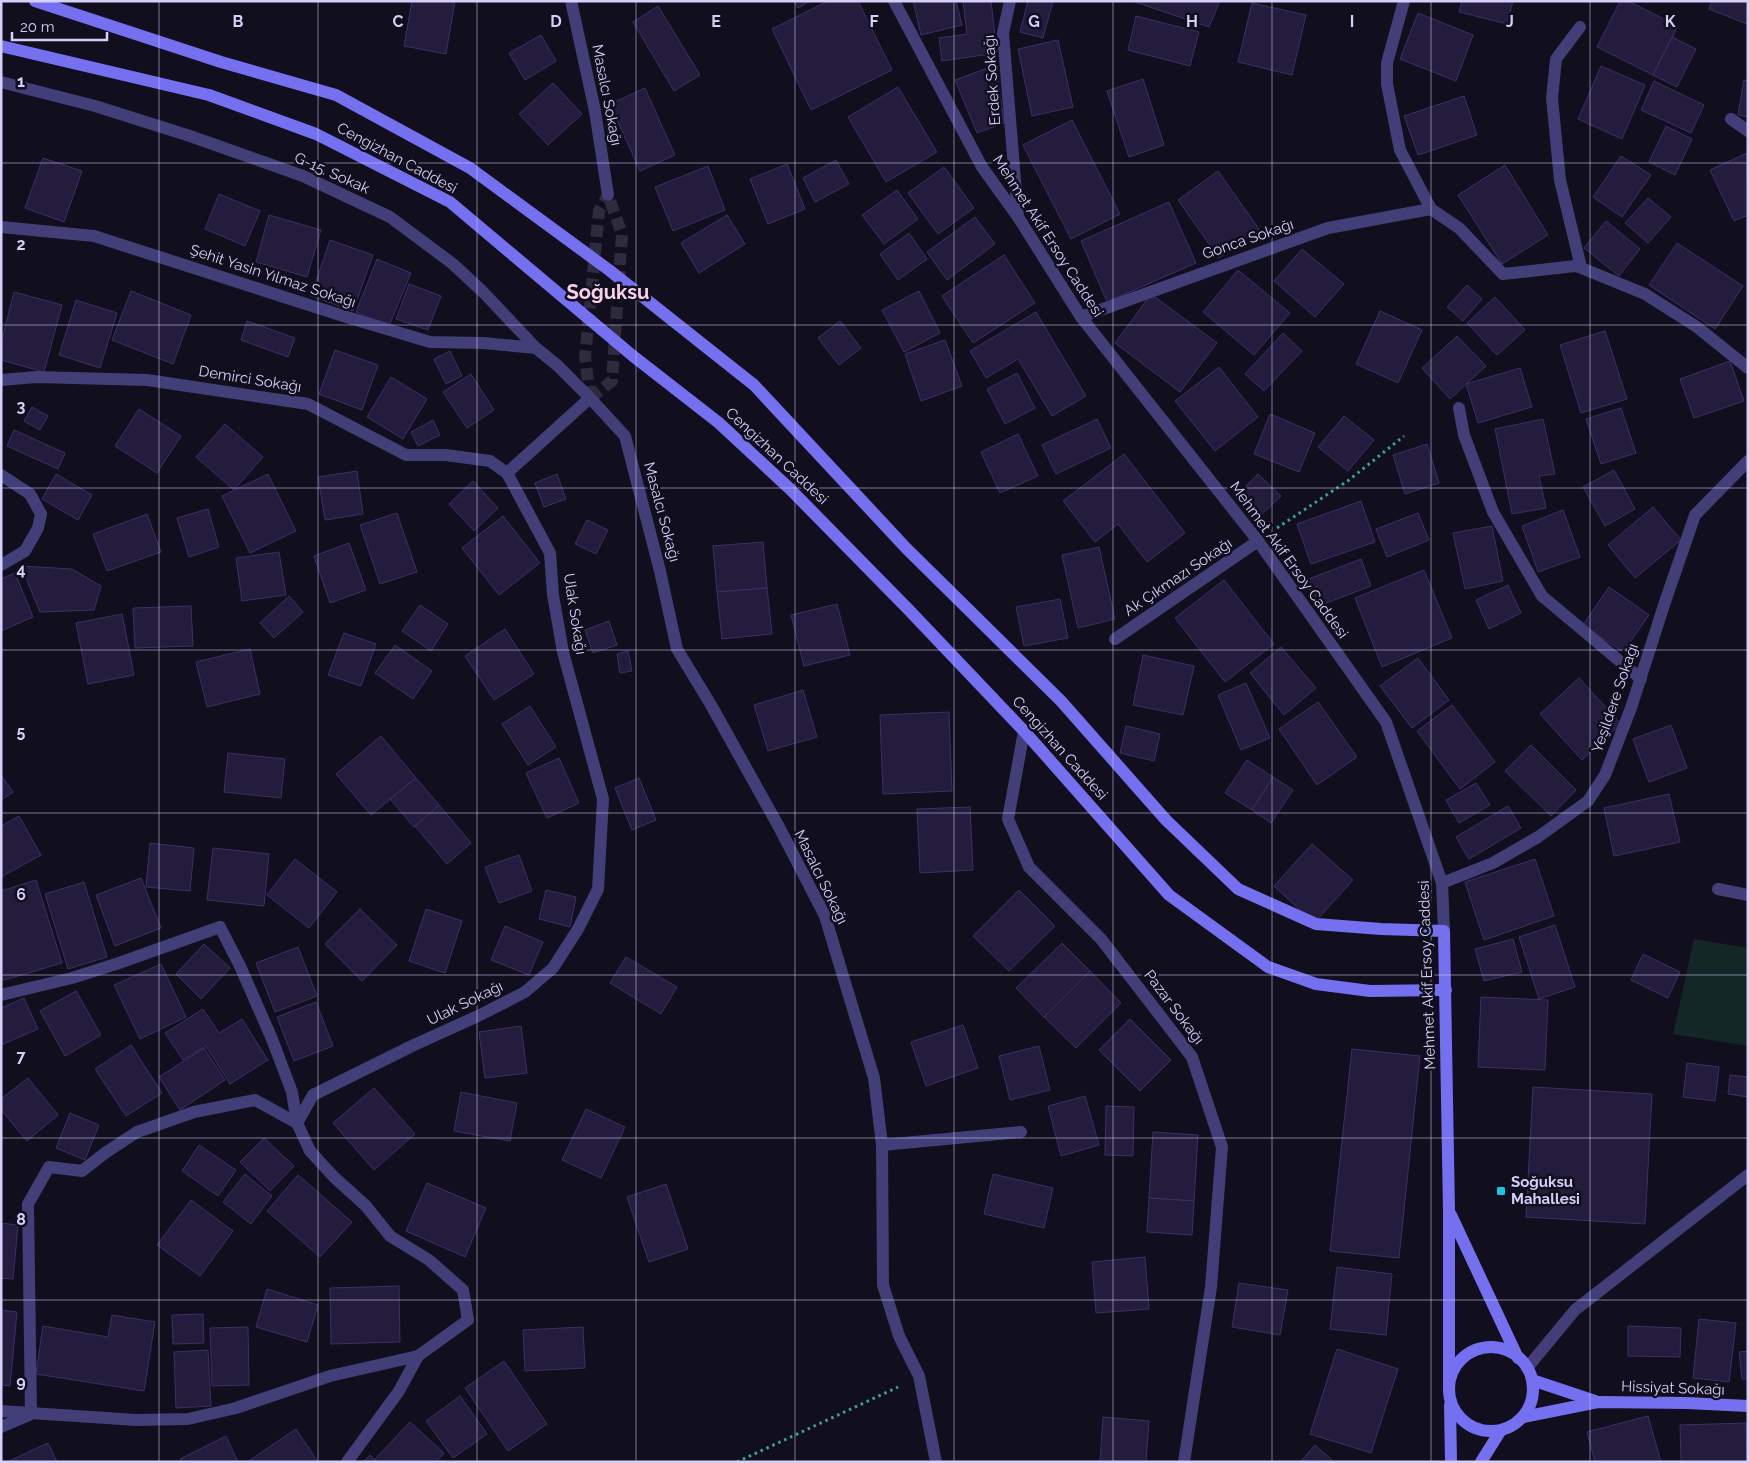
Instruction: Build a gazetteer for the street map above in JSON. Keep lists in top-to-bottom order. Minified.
{"streets":{"main road":["Cengizhan Caddesi","Mehmet Akif Ersoy Caddesi","Hissiyat Sokağı"],"street":["Erdek Sokağı","Masalcı Sokağı","G-15. Sokak","Gonca Sokağı","Şehit Yasin Yılmaz Sokağı","Demirci Sokağı","Ak Çıkmazı Sokağı","Ulak Sokağı","Yeşildere Sokağı","Pazar Sokağı"]},"crossings":[["Erdek Sokağı","Mehmet Akif Ersoy Caddesi"],["Masalcı Sokağı","G-15. Sokak"],["Cengizhan Caddesi","Mehmet Akif Ersoy Caddesi"],["Cengizhan Caddesi","Pazar Sokağı"],["G-15. Sokak","Şehit Yasin Yılmaz Sokağı"],["Mehmet Akif Ersoy Caddesi","Gonca Sokağı"],["Mehmet Akif Ersoy Caddesi","Ak Çıkmazı Sokağı"],["Mehmet Akif Ersoy Caddesi","Yeşildere Sokağı"],["Mehmet Akif Ersoy Caddesi","Hissiyat Sokağı"],["Demirci Sokağı","Ulak Sokağı"]],"districts":["Soğuksu"],"places":{"transit":["Soğuksu Mahallesi"]},"scale_bar":"20 m","grid":{"columns":["B","C","D","E","F","G","H","I","J","K"],"rows":["1","2","3","4","5","6","7","8","9"]}}
